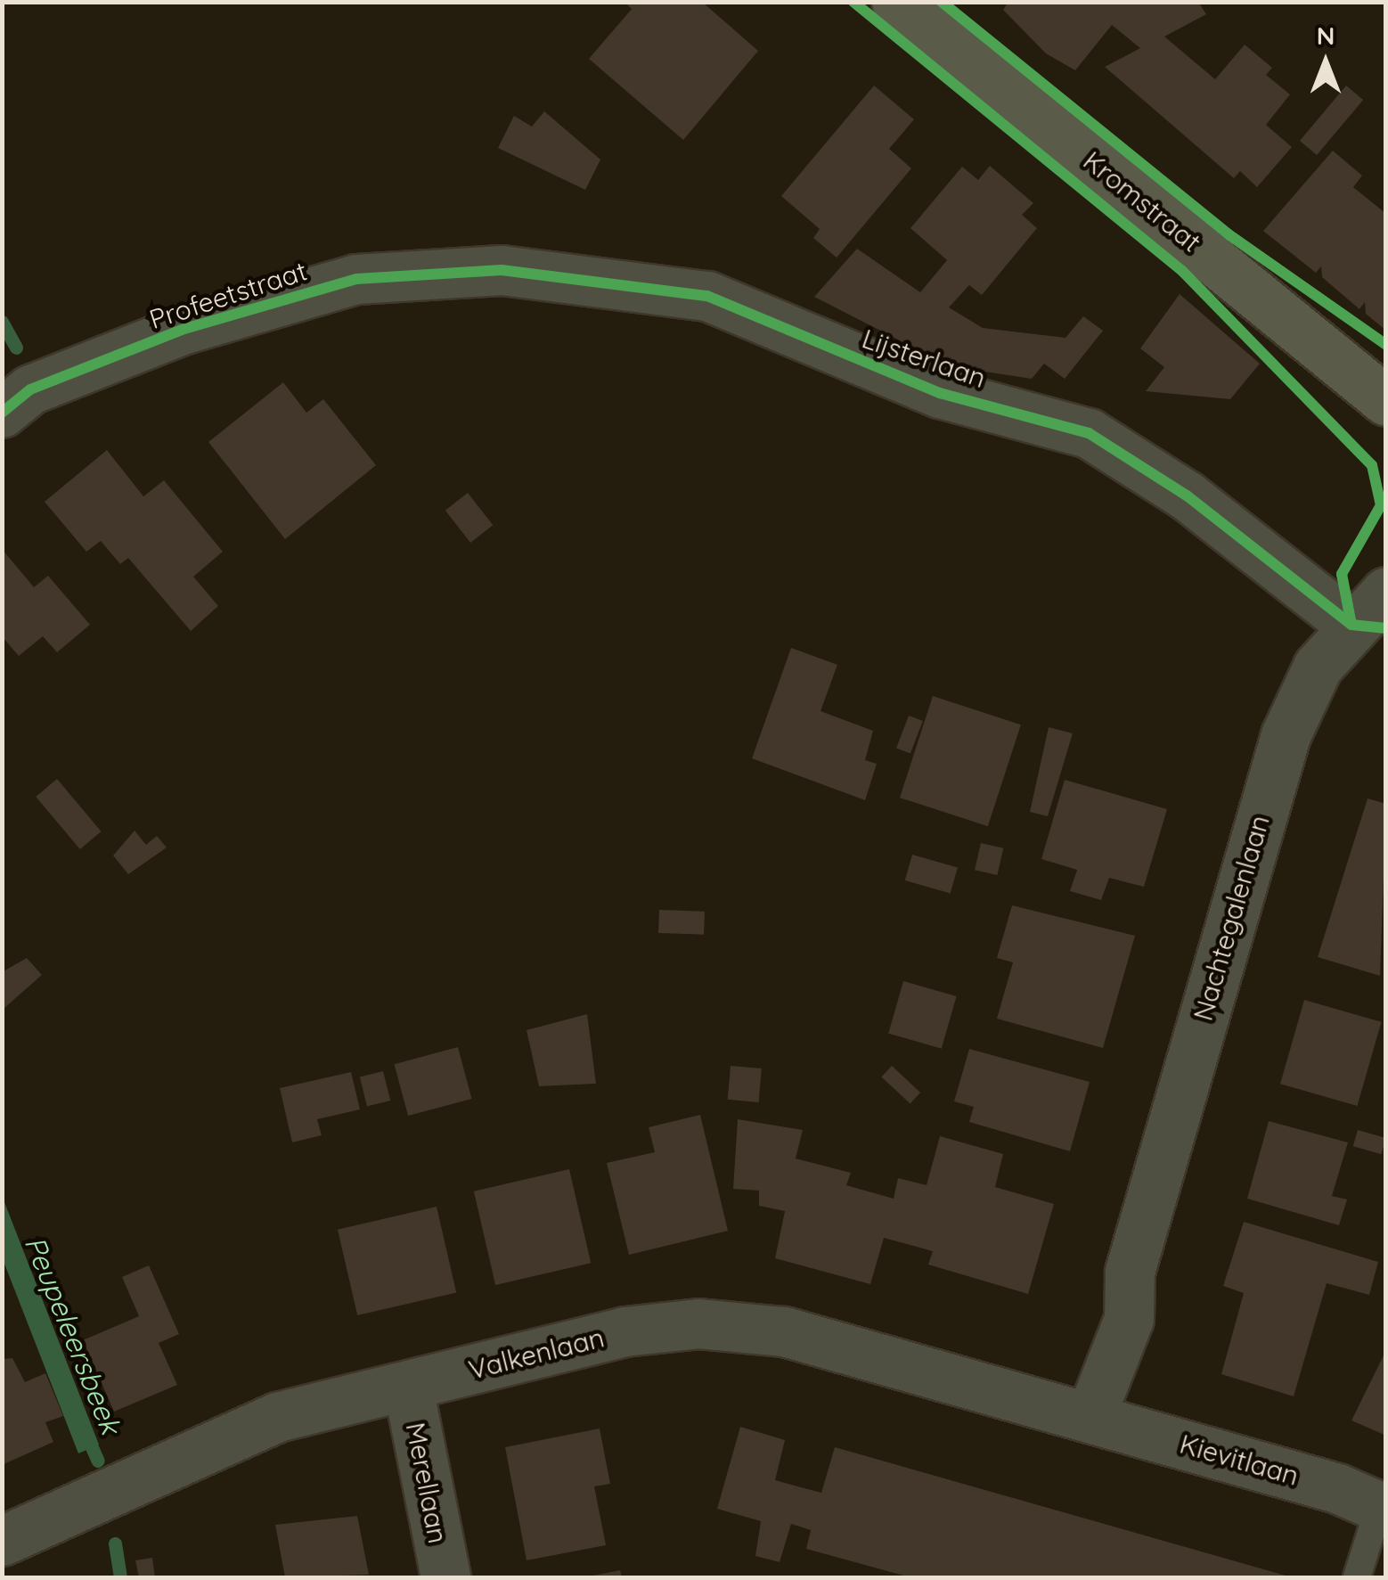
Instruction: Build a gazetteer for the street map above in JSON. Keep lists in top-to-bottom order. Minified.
{"streets":{"main road":["Kromstraat"],"street":["Profeetstraat","Lijsterlaan","Nachtegalenlaan","Valkenlaan","Kievitlaan","Merellaan"]},"crossings":[["Profeetstraat","Lijsterlaan"],["Lijsterlaan","Nachtegalenlaan"],["Nachtegalenlaan","Valkenlaan"],["Nachtegalenlaan","Kievitlaan"],["Valkenlaan","Kievitlaan"],["Valkenlaan","Merellaan"]],"water":["Peupeleersbeek"],"north":"top"}
